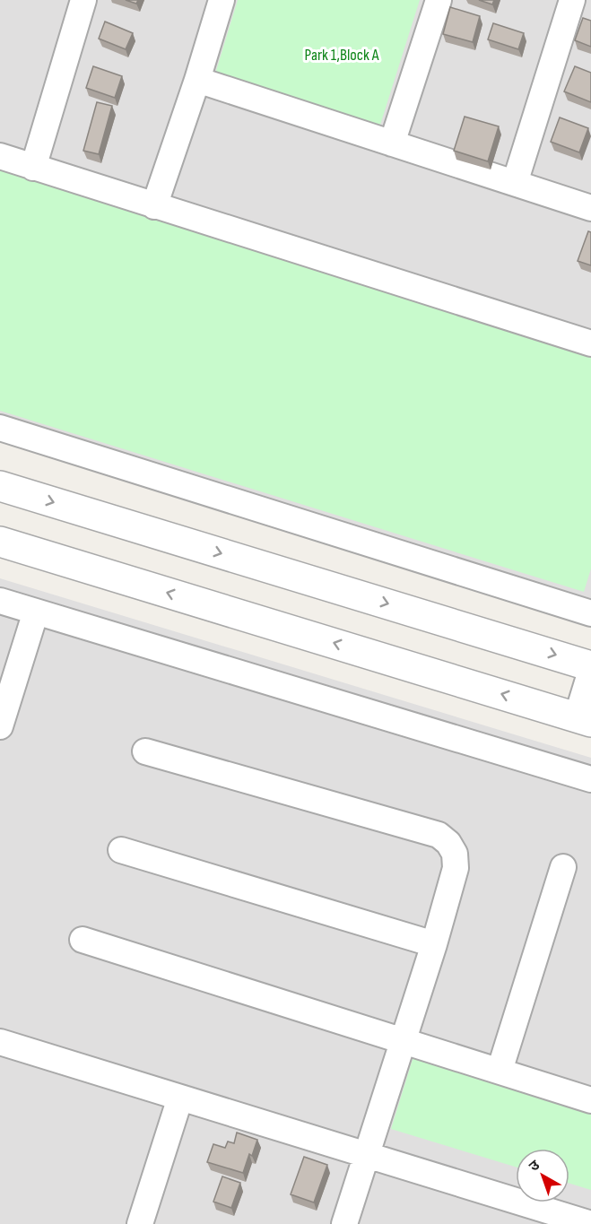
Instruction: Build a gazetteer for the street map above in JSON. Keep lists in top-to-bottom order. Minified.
{"parks":["Park 1,Block A"],"north":"top left"}
